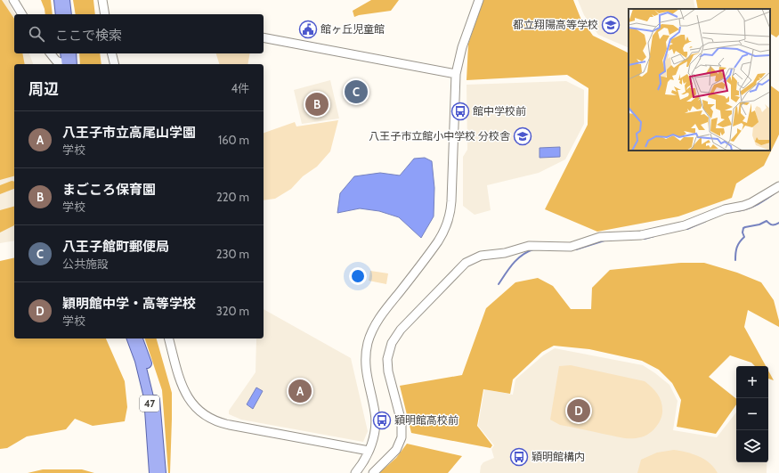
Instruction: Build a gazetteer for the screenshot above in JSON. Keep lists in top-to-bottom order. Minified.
{"streets":{"main road":["47"]},"places":{"school or university":["都立翔陽高等学校","八王子市立館小中学校 分校舎"],"public building":["館ヶ丘児童館"],"bus stop":["館中学校前","穎明館高校前","穎明館構内"]},"page":{"search":"ここで検索","heading":["周辺","4件"],"pins":["C","B","A","D"],"list":[{"mark":"A","name":"八王子市立高尾山学園","note":"学校","value":"160 m"},{"mark":"B","name":"まごころ保育園","note":"学校","value":"220 m"},{"mark":"C","name":"八王子館町郵便局","note":"公共施設","value":"230 m"},{"mark":"D","name":"穎明館中学・高等学校","note":"学校","value":"320 m"}],"map_buttons":["+","−"]}}
